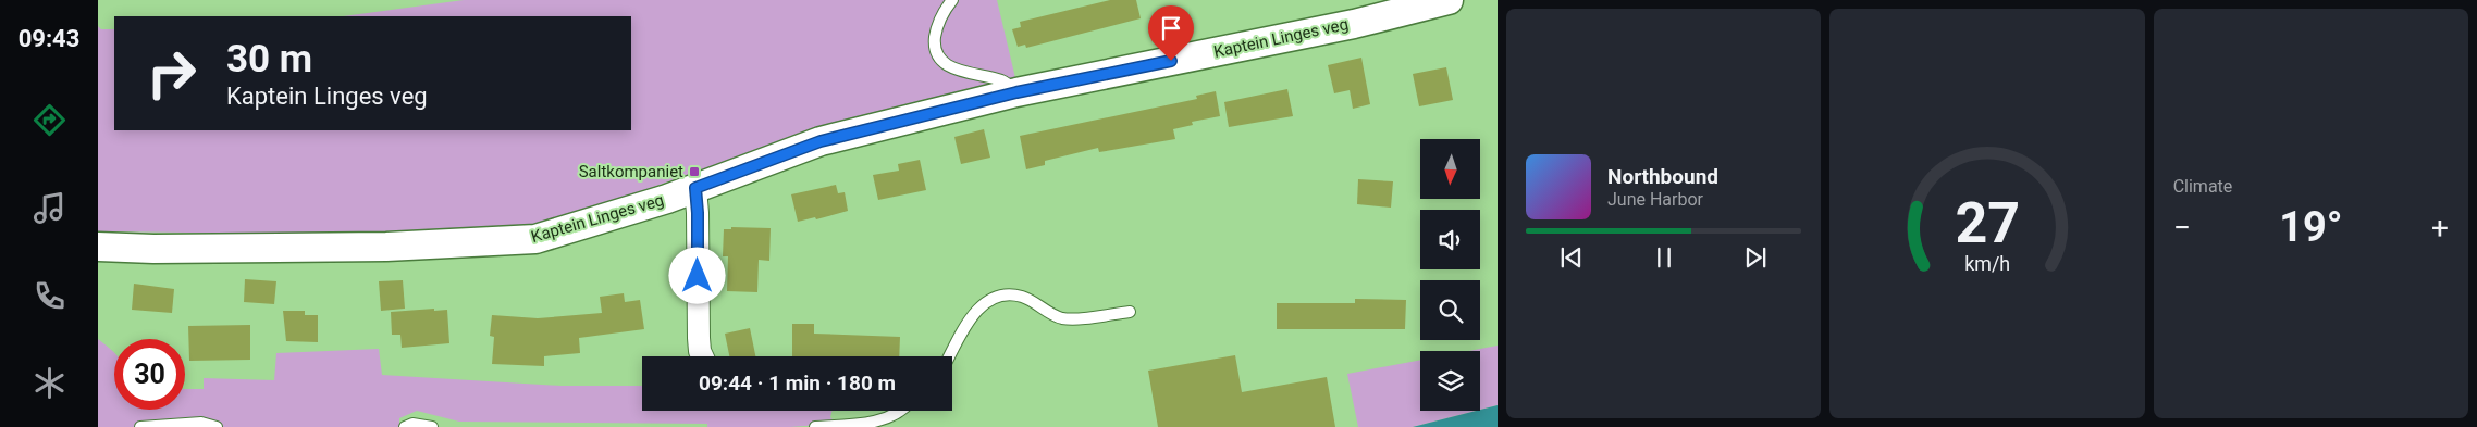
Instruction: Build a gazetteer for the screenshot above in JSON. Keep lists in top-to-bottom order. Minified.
{"streets":{"street":["Kaptein Linges veg"]},"places":{"transit":["Saltkompaniet"]},"north":"bottom","page":{"tabs":"09:43","tile":"Climate","turn":["30 m","Kaptein Linges veg"],"song":["Northbound","June Harbor"],"heat":["−","19°","+"],"limit":"30","trip":"09:44 · 1 min · 180 m","gauge":["27","km/h"]}}
